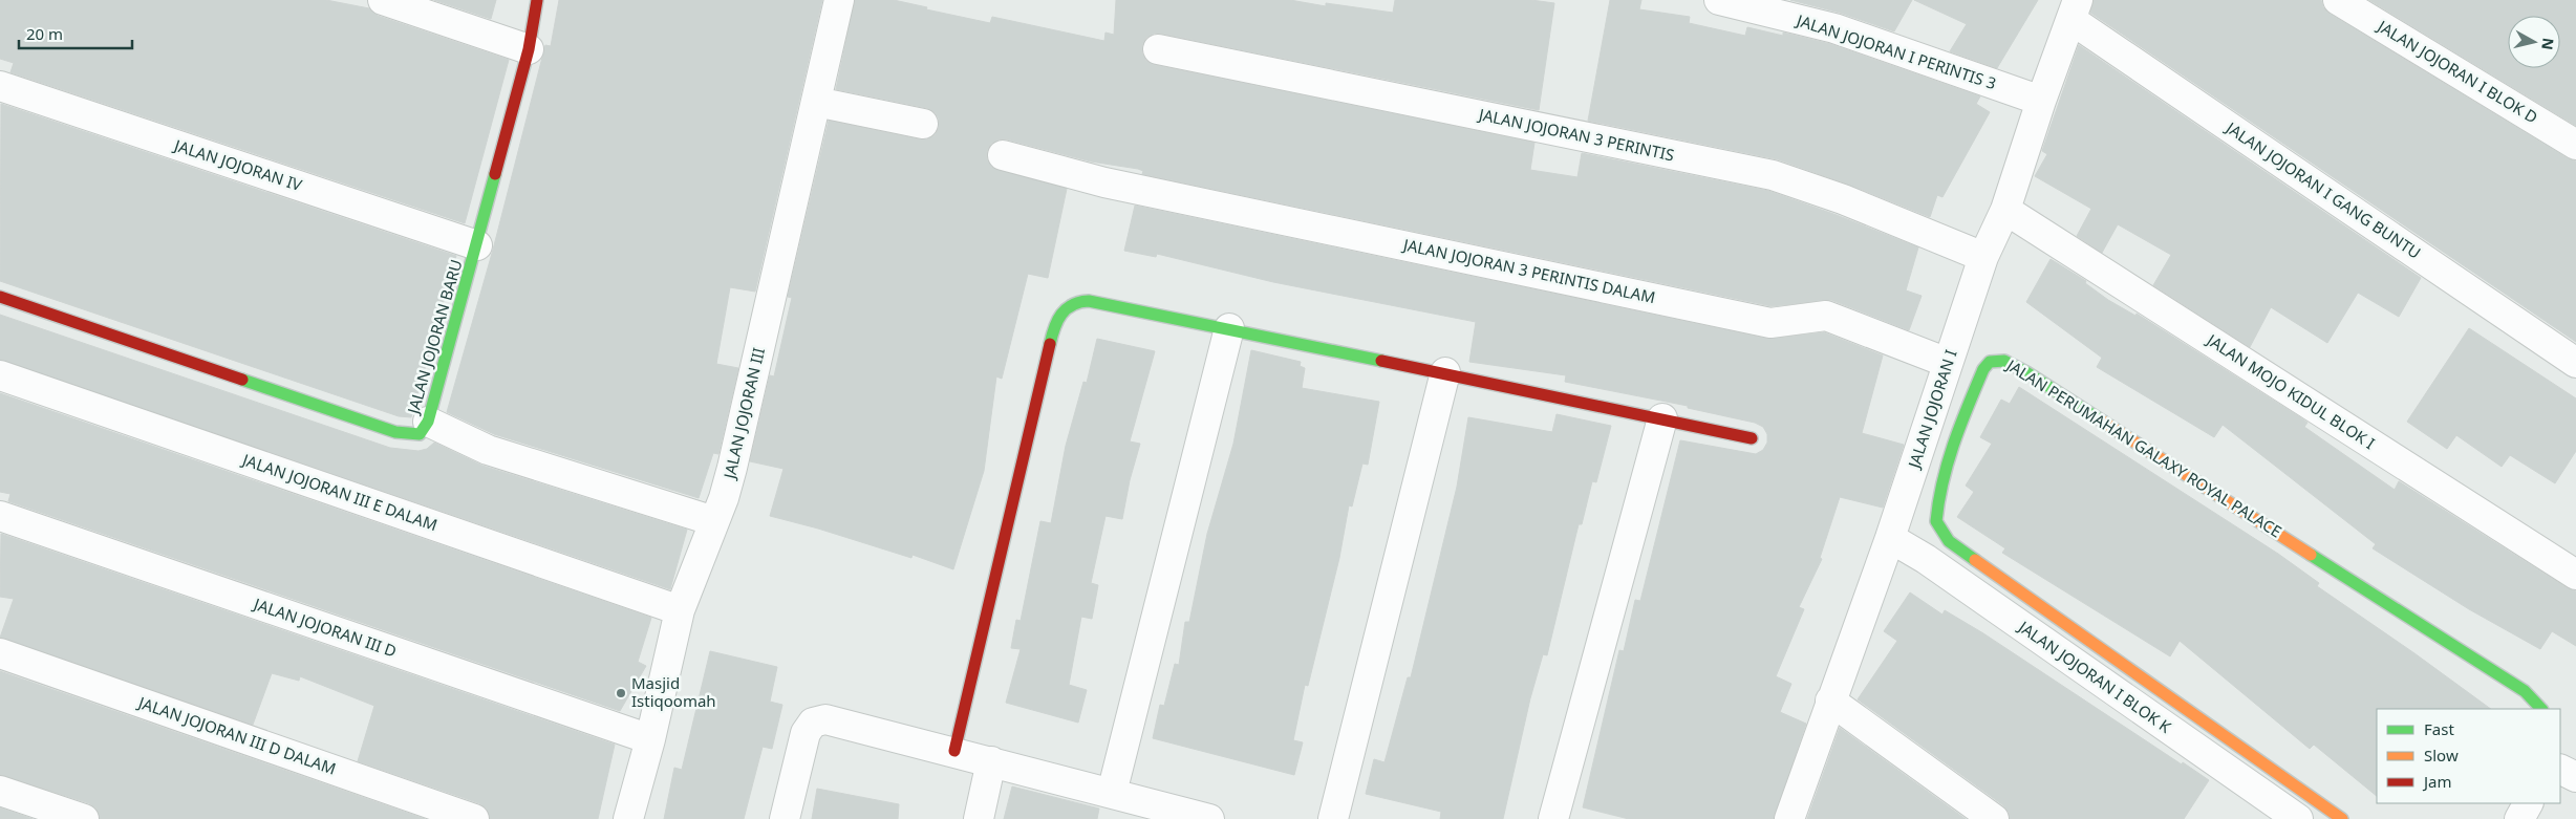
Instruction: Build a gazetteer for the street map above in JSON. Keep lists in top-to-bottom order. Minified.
{"streets":{"street":["JALAN JOJORAN I PERINTIS 3","JALAN JOJORAN I BLOK D","JALAN JOJORAN 3 PERINTIS","JALAN JOJORAN IV","JALAN JOJORAN I GANG BUNTU","JALAN JOJORAN 3 PERINTIS DALAM","JALAN JOJORAN BARU","JALAN MOJO KIDUL BLOK I","JALAN JOJORAN I","JALAN JOJORAN III","JALAN PERUMAHAN GALAXY ROYAL PALACE","JALAN JOJORAN III E DALAM","JALAN JOJORAN III D","JALAN JOJORAN I BLOK K","JALAN JOJORAN III D DALAM"]},"crossings":[["JALAN JOJORAN I PERINTIS 3","JALAN JOJORAN I"],["JALAN JOJORAN 3 PERINTIS","JALAN JOJORAN I"],["JALAN JOJORAN IV","JALAN JOJORAN BARU"],["JALAN JOJORAN I GANG BUNTU","JALAN JOJORAN I"],["JALAN JOJORAN 3 PERINTIS DALAM","JALAN JOJORAN I"],["JALAN MOJO KIDUL BLOK I","JALAN JOJORAN I"],["JALAN JOJORAN I","JALAN JOJORAN I BLOK K"],["JALAN JOJORAN III","JALAN JOJORAN III E DALAM"],["JALAN JOJORAN III","JALAN JOJORAN III D"]],"places":["Masjid Istiqoomah"],"legend":["Fast","Slow","Jam"],"scale_bar":"20 m","north":"right"}
